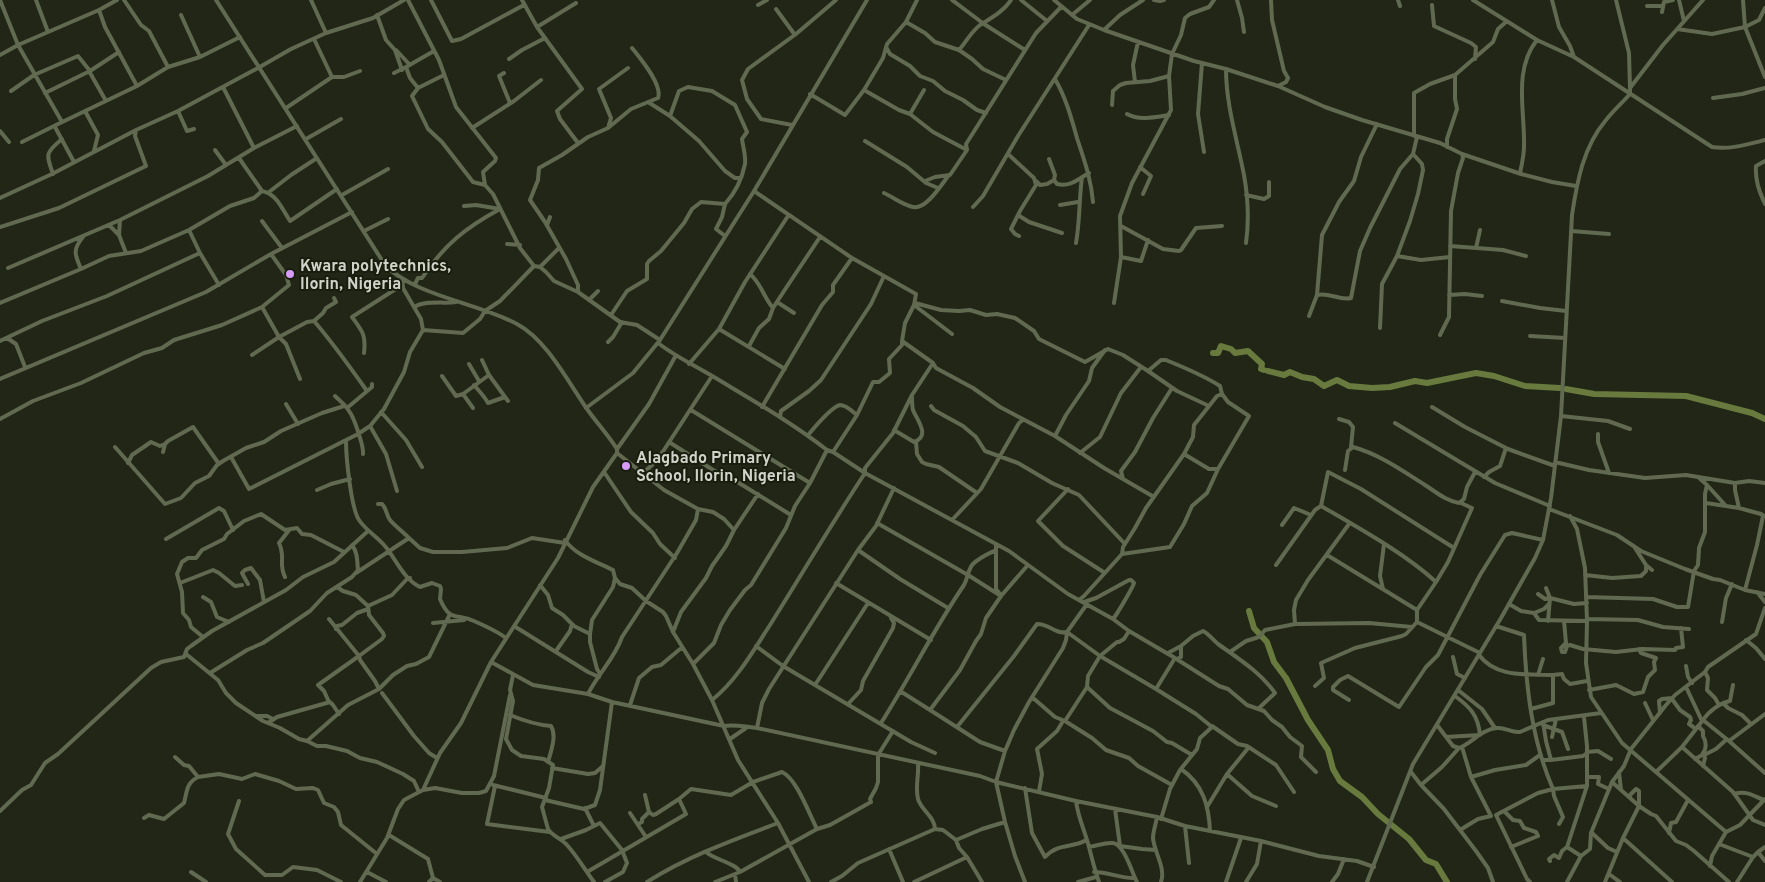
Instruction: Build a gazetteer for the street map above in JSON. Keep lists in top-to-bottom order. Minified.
{"places":["Kwara polytechnics, Ilorin, Nigeria","Alagbado Primary School, Ilorin, Nigeria"]}
